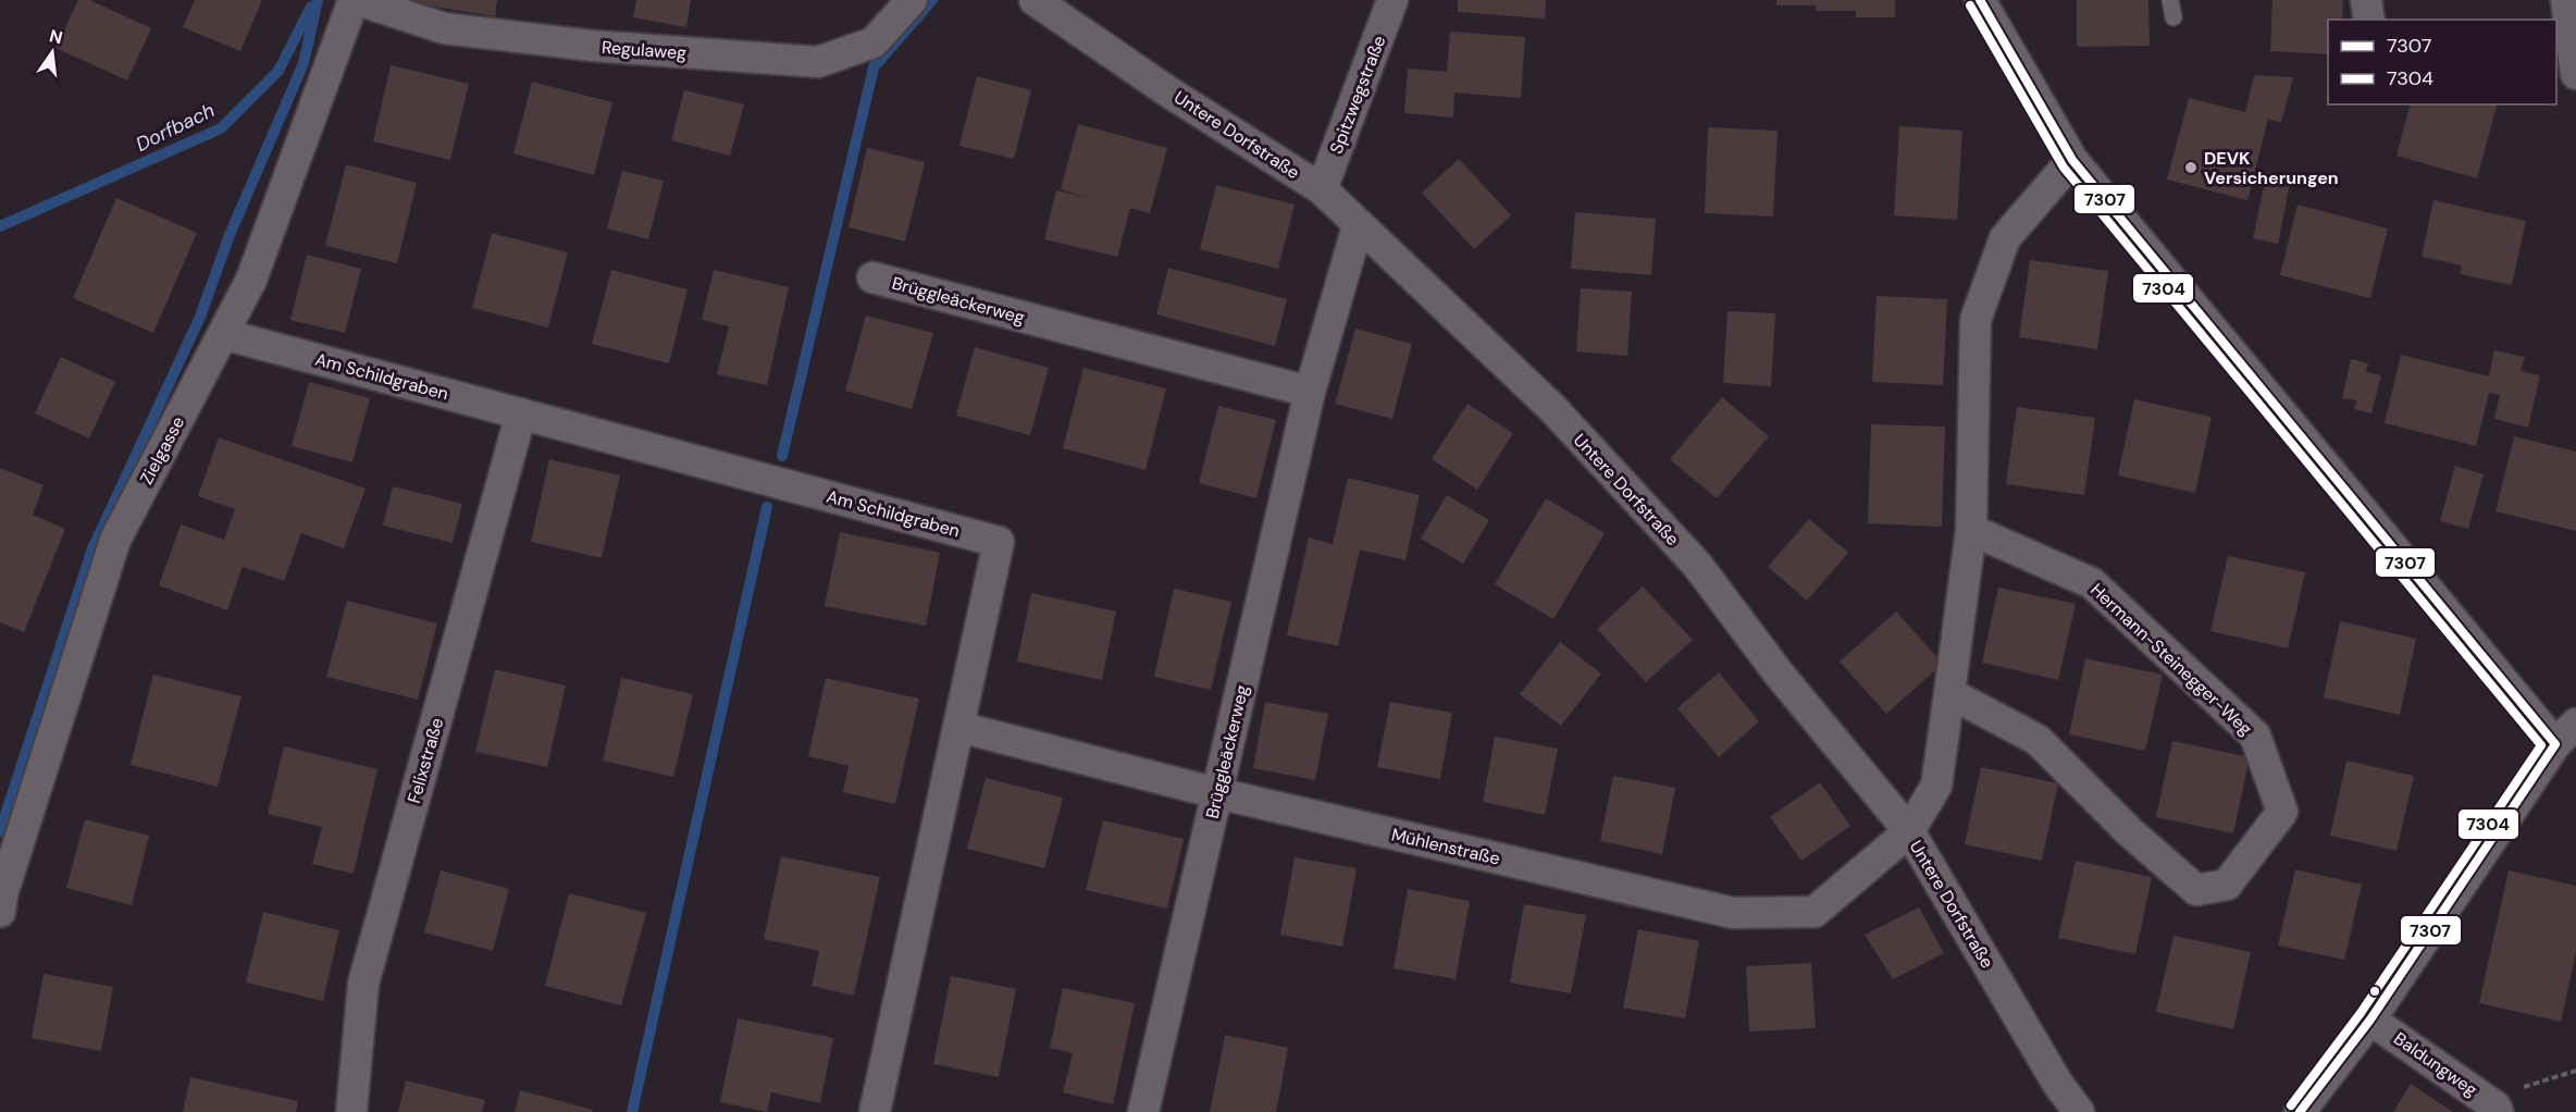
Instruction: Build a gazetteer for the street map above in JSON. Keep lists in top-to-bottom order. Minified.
{"streets":{"street":["Regulaweg","Spitzwegstraße","Untere Dorfstraße","Brüggleäckerweg","Am Schildgraben","Zielgasse","Hermann-Steinegger-Weg","Felixstraße","Mühlenstraße","Baldungweg"]},"crossings":[["Regulaweg","Zielgasse"],["Spitzwegstraße","Untere Dorfstraße"],["Untere Dorfstraße","Brüggleäckerweg"],["Untere Dorfstraße","Mühlenstraße"],["Brüggleäckerweg","Mühlenstraße"],["Am Schildgraben","Zielgasse"],["Am Schildgraben","Felixstraße"],["Am Schildgraben","Mühlenstraße"]],"water":["Dorfbach"],"places":["DEVK Versicherungen"],"lines":["transit line 7307","transit line 7304"],"legend":["7307","7304"],"north":"top"}
